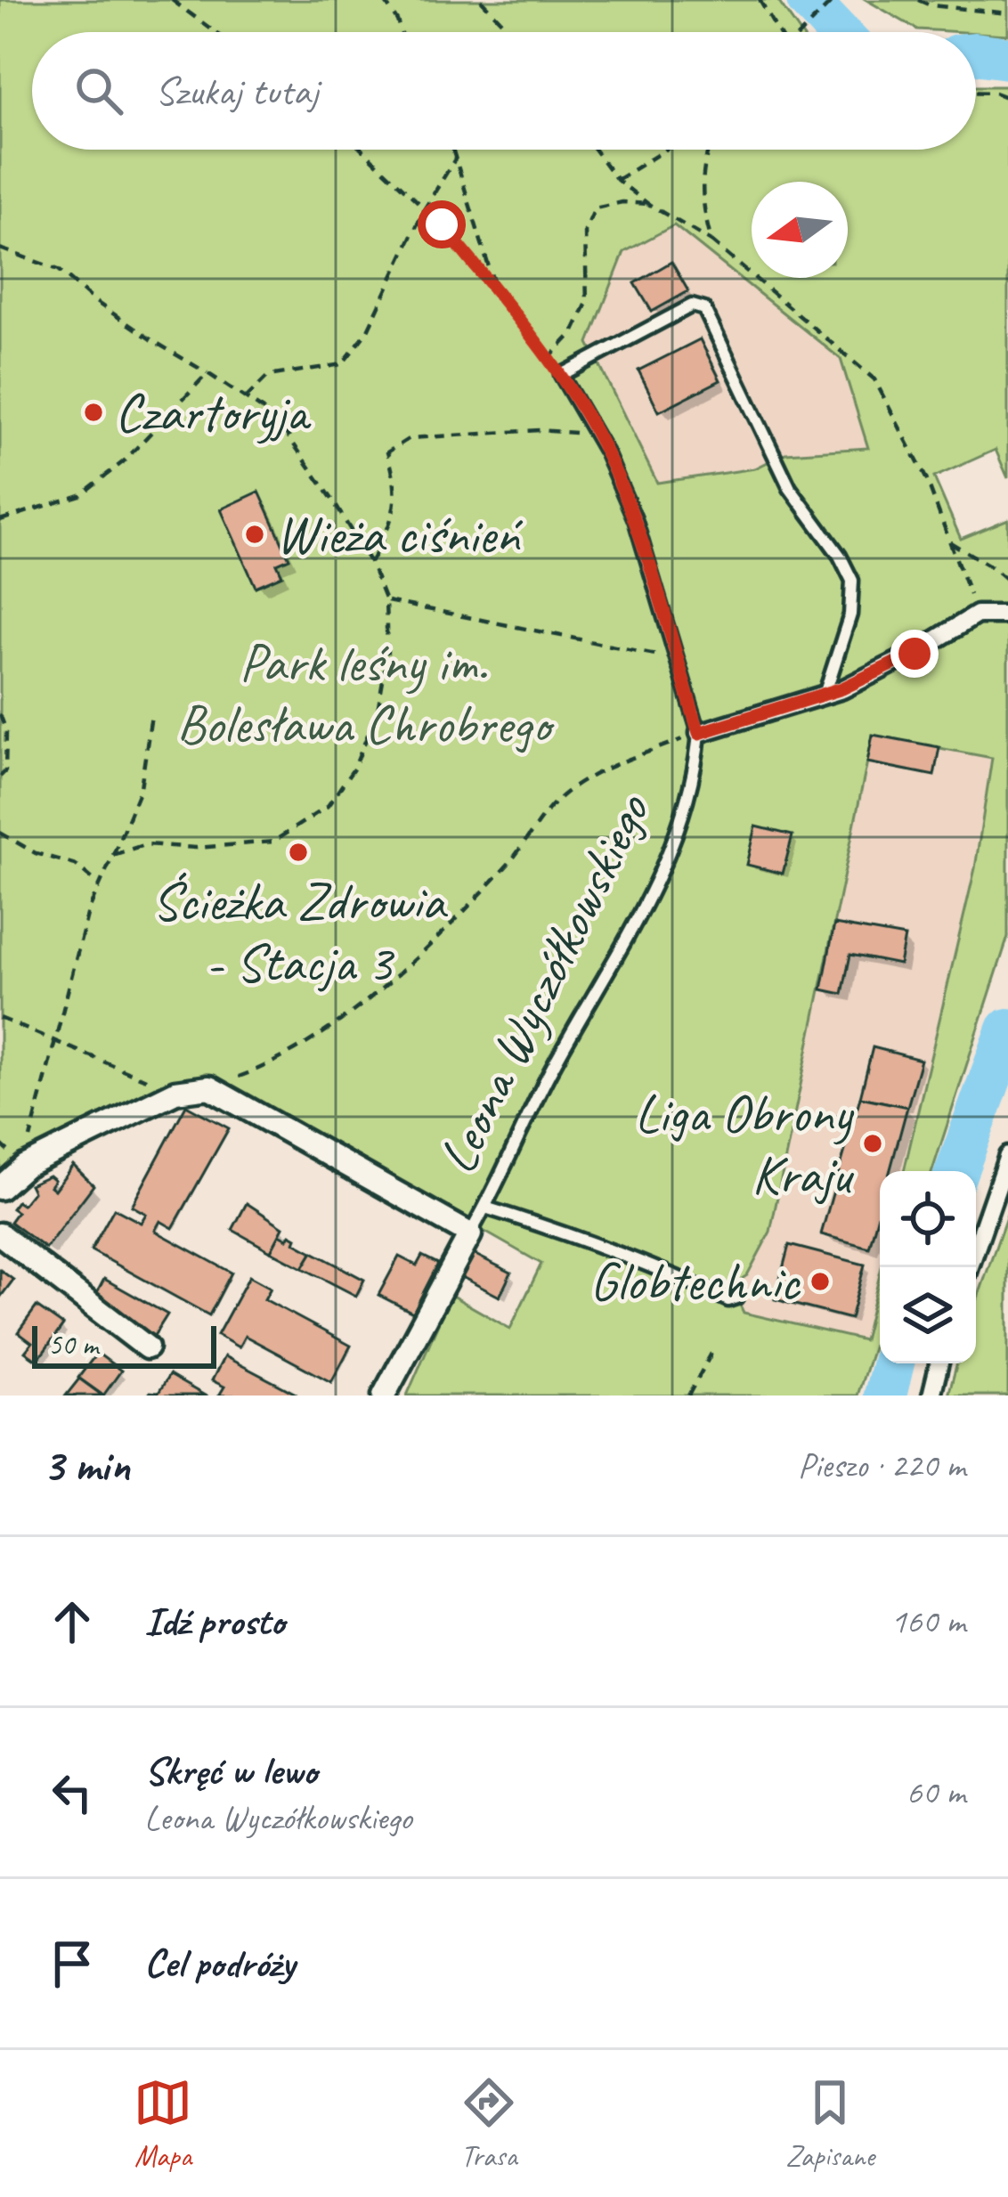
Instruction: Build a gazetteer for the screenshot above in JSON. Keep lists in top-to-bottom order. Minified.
{"streets":{"street":["Leona Wyczółkowskiego"]},"parks":["Park leśny im. Bolesława Chrobrego"],"places":["Czartoryja","Wieża ciśnień","Ścieżka Zdrowia - Stacja 3","Liga Obrony Kraju","Globtechnic"],"scale_bar":"50 m","north":"left","page":{"search":"Szukaj tutaj","scale":"50 m","heading":["3 min","Pieszo · 220 m"],"list":[["Idź prosto","160 m"],["Skręć w lewo","Leona Wyczółkowskiego","60 m"],"Cel podróży"],"nav":["Mapa","Trasa","Zapisane"]}}
